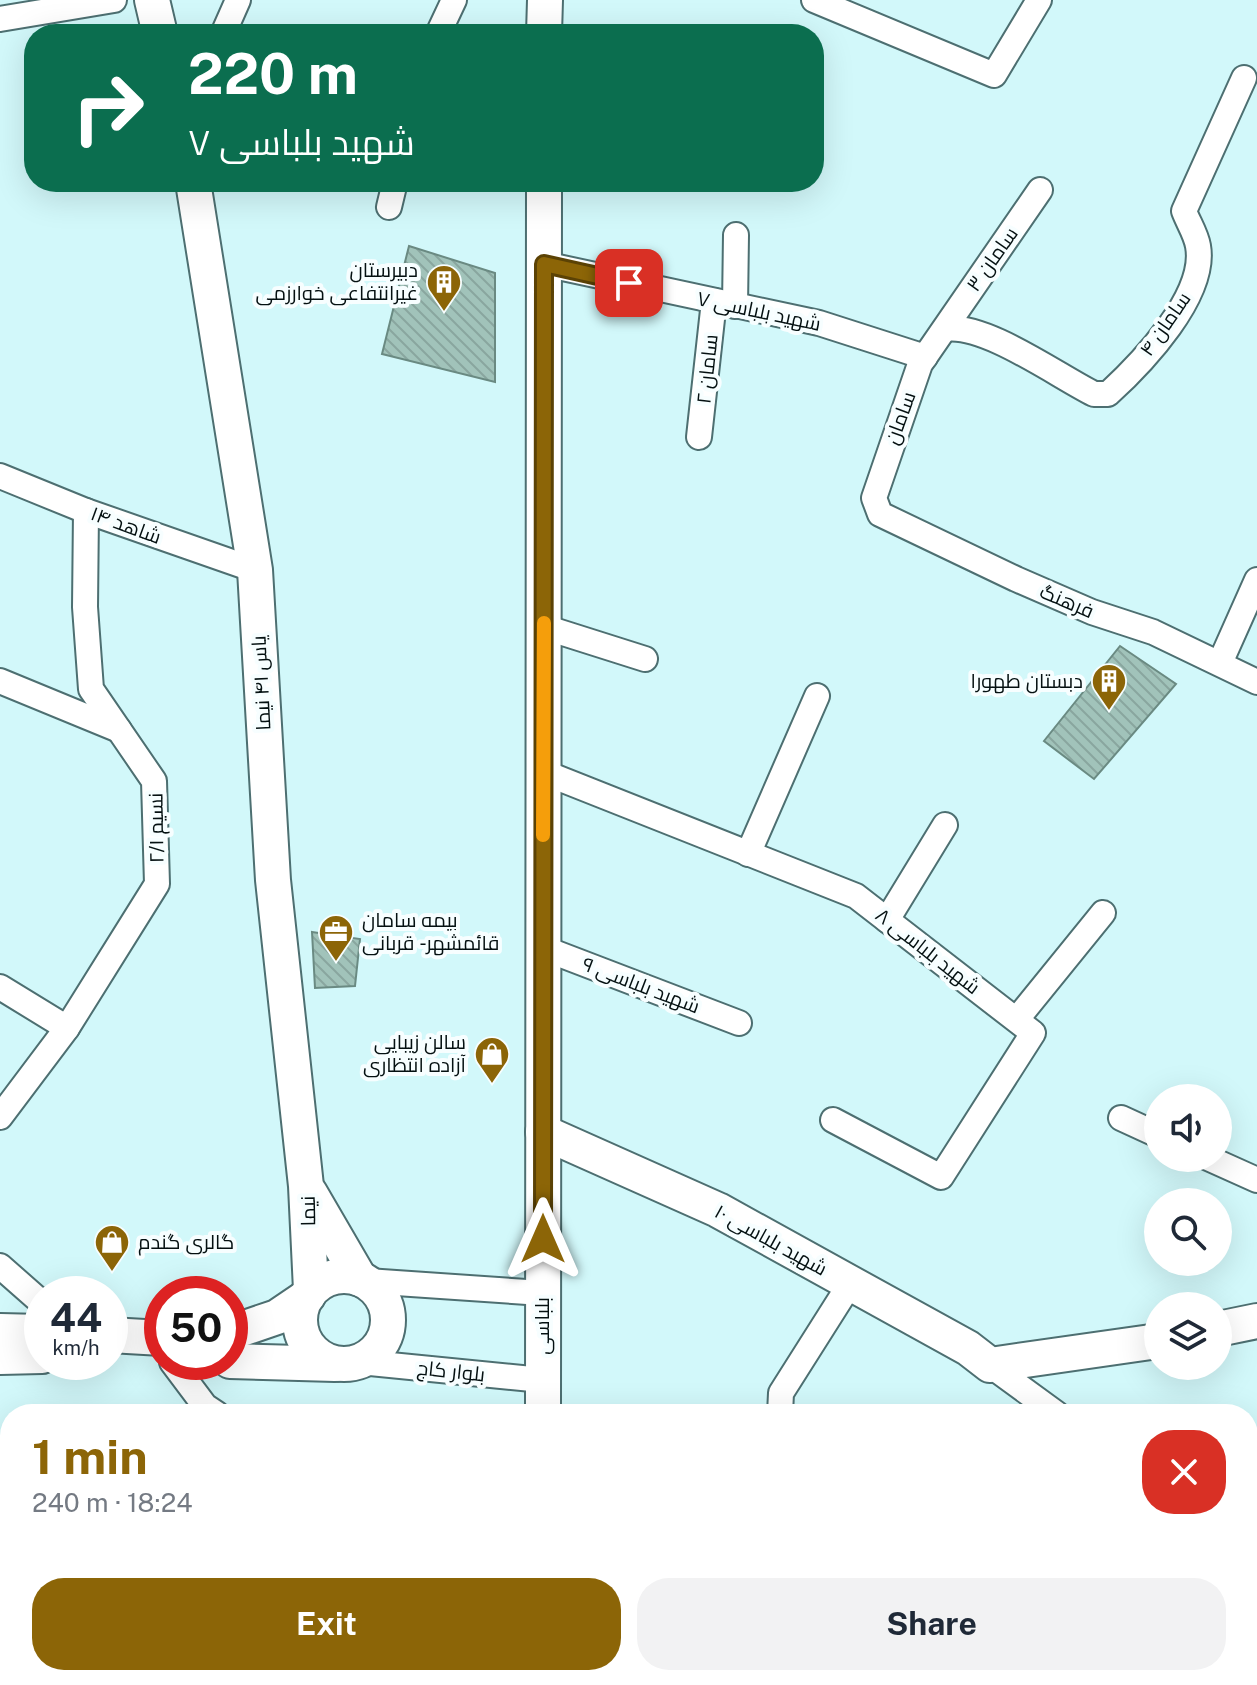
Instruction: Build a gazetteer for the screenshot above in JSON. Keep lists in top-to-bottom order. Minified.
{"streets":{"street":["سامان ۳","شهید بلباسی ۷","سامان ۴","سامان ۲","سامان","شاهد ۱۴","فرهنگ","یاس ۴۱ نیما","نسیم ۲/۱","شهید بلباسی ۸","شهید بلباسی ۹","نیما","شهید بلباسی ١٠","بلباسی","بلوار کاج"]},"crossings":[["سامان ۳","سامان ۴"],["سامان ۳","سامان"],["شهید بلباسی ۷","سامان ۲"],["شهید بلباسی ۷","سامان"],["شهید بلباسی ۷","بلباسی"],["سامان ۴","سامان"],["سامان","فرهنگ"],["شاهد ۱۴","یاس ۴۱ نیما"],["شاهد ۱۴","نسیم ۲/۱"],["یاس ۴۱ نیما","نیما"],["شهید بلباسی ۸","بلباسی"],["شهید بلباسی ۹","بلباسی"],["نیما","بلوار کاج"],["شهید بلباسی ١٠","بلباسی"],["بلباسی","بلوار کاج"]],"places":{"building":["دبیرستان غیرانتفاعی خوارزمی","دبستان طهورا"],"office":["بیمه سامان قائمشهر - قربانی"],"shop":["سالن زیبایی آزاده انتظاری","گالری گندم"]},"page":{"turn":["220 m","شهید بلباسی ۷"],"speed":"44 km/h","limit":"50","heading":["1 min","240 m · 18:24"],"buttons":["Exit","Share"]}}
